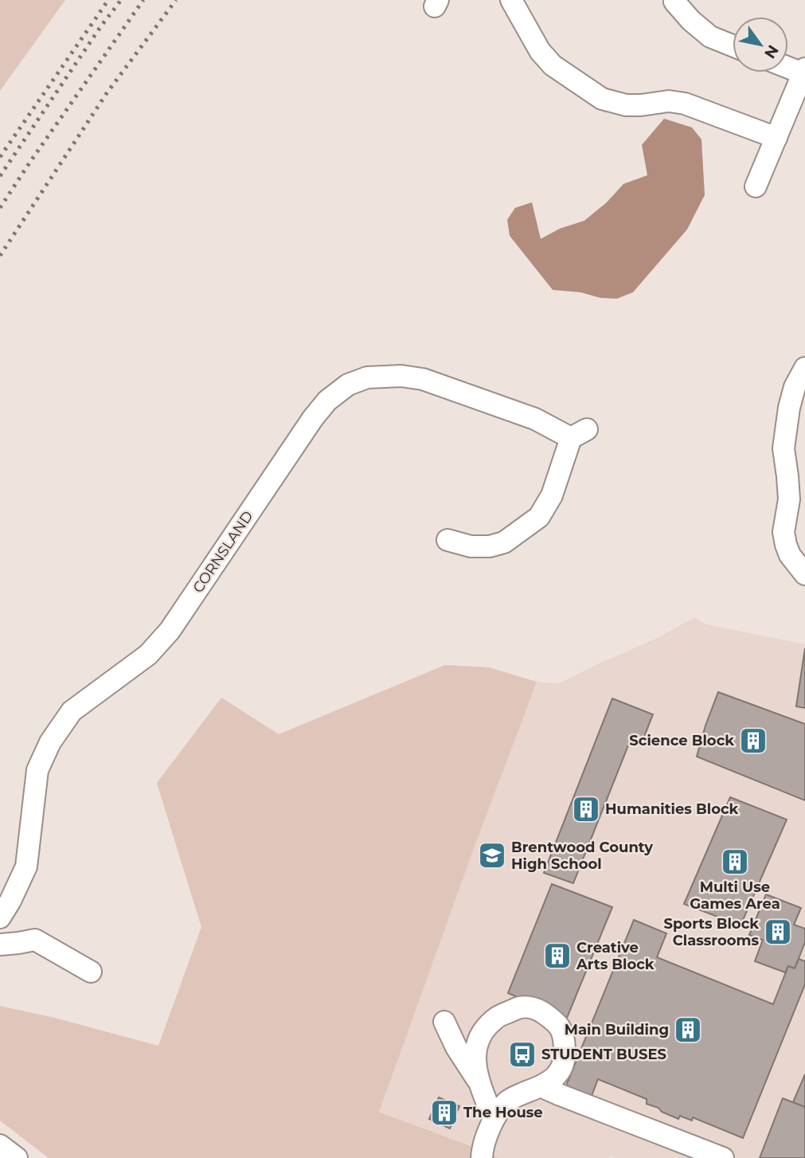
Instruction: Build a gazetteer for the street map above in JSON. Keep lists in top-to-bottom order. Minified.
{"streets":{"street":["CORNSLAND"]},"places":{"building":["Science Block","Humanities Block","Multi Use Games Area","Sports Block Classrooms","Creative Arts Block","Main Building","The House"],"school or university":["Brentwood County High School"],"bus stop":["STUDENT BUSES"]},"north":"bottom right"}
